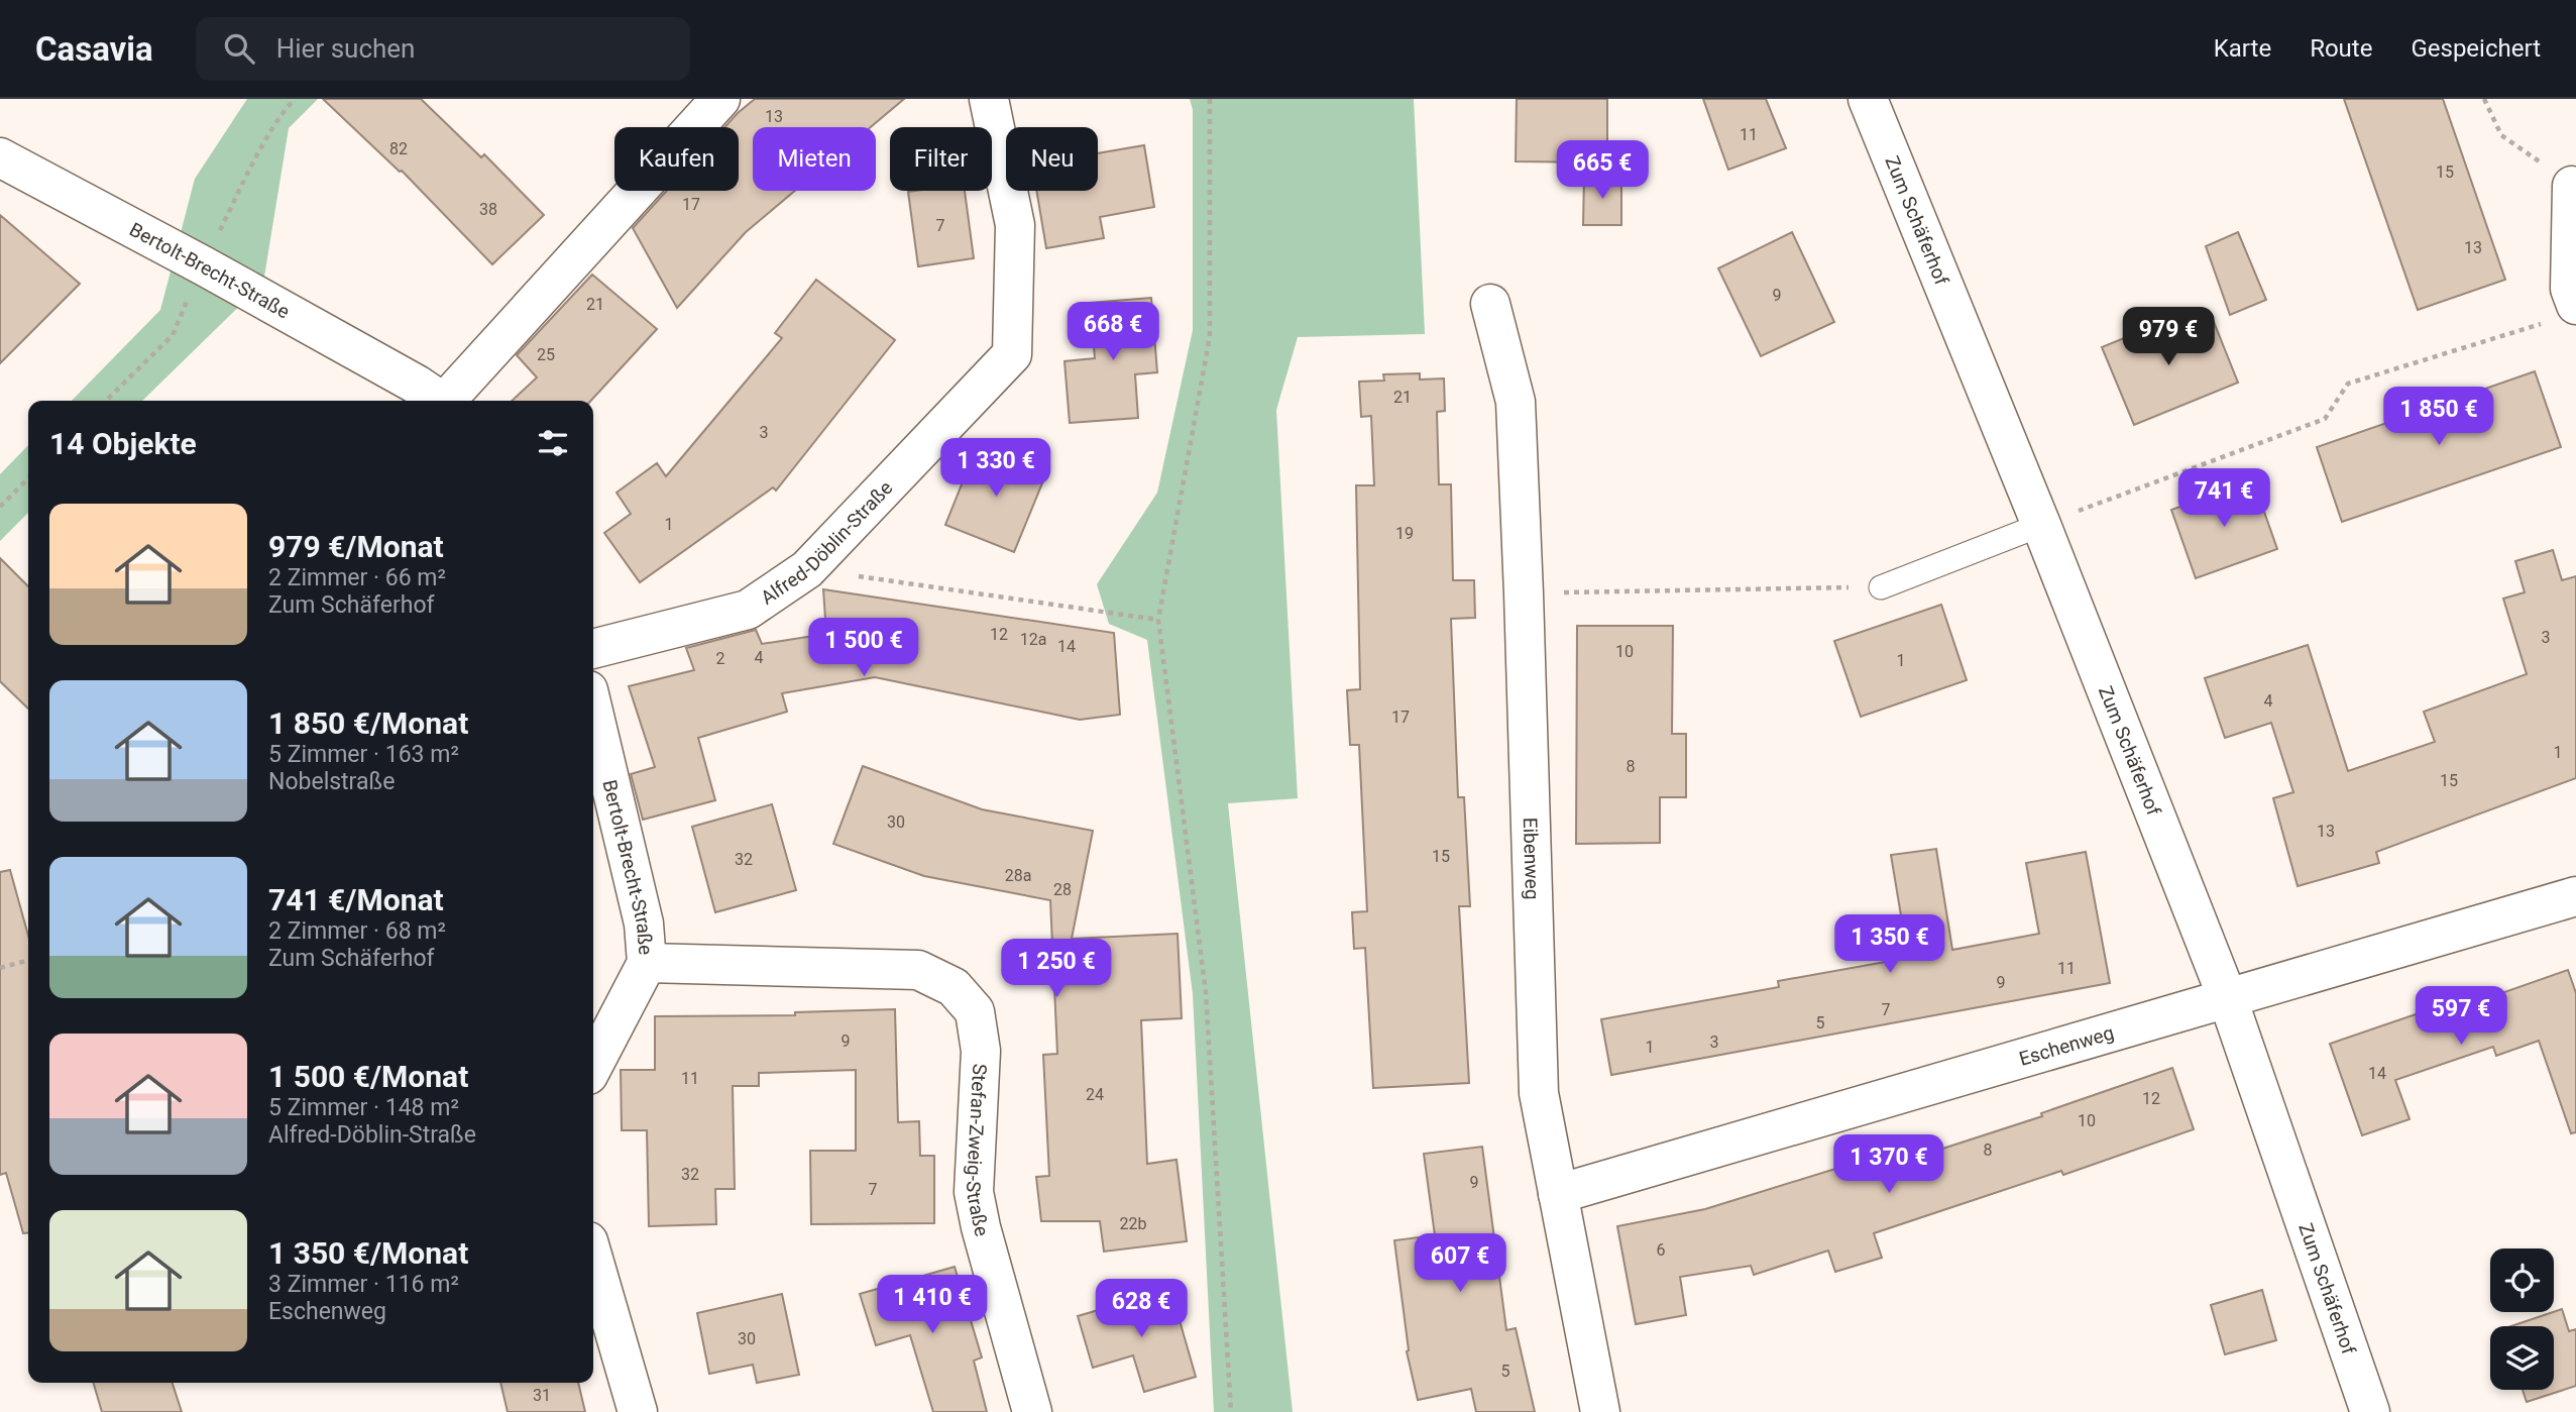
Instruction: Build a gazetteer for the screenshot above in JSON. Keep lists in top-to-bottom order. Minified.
{"streets":{"street":["Zum Schäferhof","Bertolt-Brecht-Straße","Alfred-Döblin-Straße","Eibenweg","Eschenweg","Stefan-Zweig-Straße"]},"crossings":[["Zum Schäferhof","Eschenweg"],["Bertolt-Brecht-Straße","Stefan-Zweig-Straße"],["Eibenweg","Eschenweg"]],"house_numbers":["13","11","82","15","17","38","7","13","9","21","25","21","3","1","19","12","3","12a","14","10","4","2","1","4","17","1","8","15","30","13","15","32","28a","28","11","9","7","5","9","3","1","14","11","24","12","10","8","32","9","7","22b","6","30","5","31"],"page":{"header":"Casavia","search":"Hier suchen","nav":["Karte","Route","Gespeichert"],"chip":["Kaufen","Mieten","Filter","Neu"],"price":["665 €","668 €","979 €","1 850 €","1 330 €","741 €","1 500 €","1 350 €","1 250 €","597 €","1 370 €","607 €","1 410 €","628 €"],"heading":"14 Objekte","list":[{"name":"979 €/Monat","note":"2 Zimmer · 66 m² · Zum Schäferhof"},{"name":"1 850 €/Monat","note":"5 Zimmer · 163 m² · Nobelstraße"},{"name":"741 €/Monat","note":"2 Zimmer · 68 m² · Zum Schäferhof"},{"name":"1 500 €/Monat","note":"5 Zimmer · 148 m² · Alfred-Döblin-Straße"},{"name":"1 350 €/Monat","note":"3 Zimmer · 116 m² · Eschenweg"}]}}
